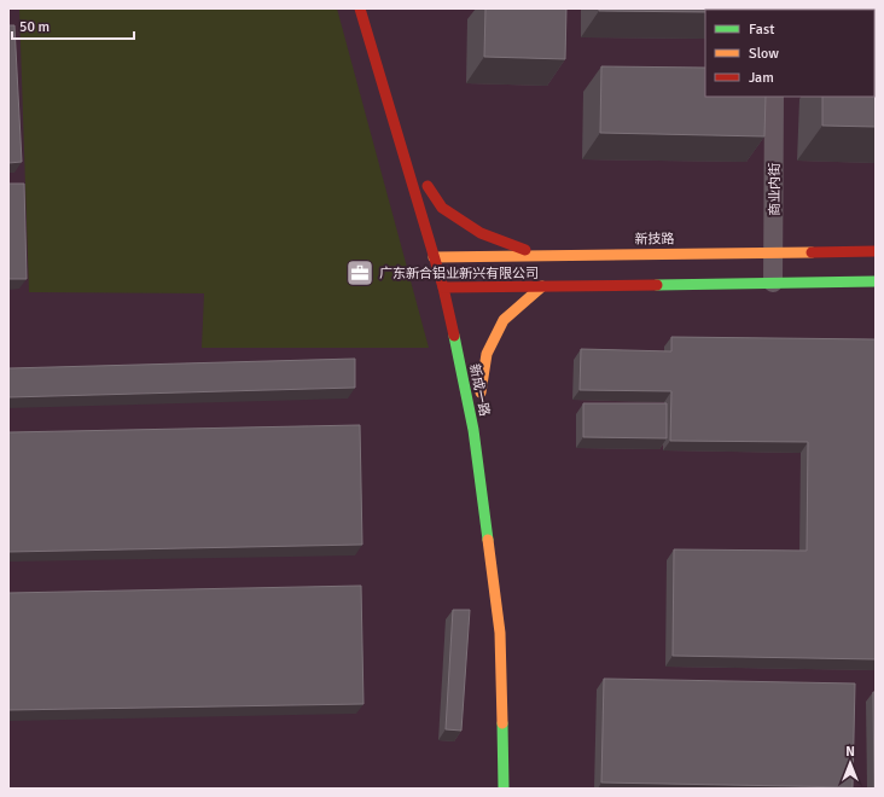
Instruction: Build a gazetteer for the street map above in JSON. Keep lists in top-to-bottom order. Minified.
{"streets":{"street":["商业内街","新技路","新成一路"]},"crossings":[["商业内街","新技路"],["新技路","新成一路"]],"places":{"office":["广东新合铝业新兴有限公司"]},"legend":["Fast","Slow","Jam"],"scale_bar":"50 m","north":"top"}
